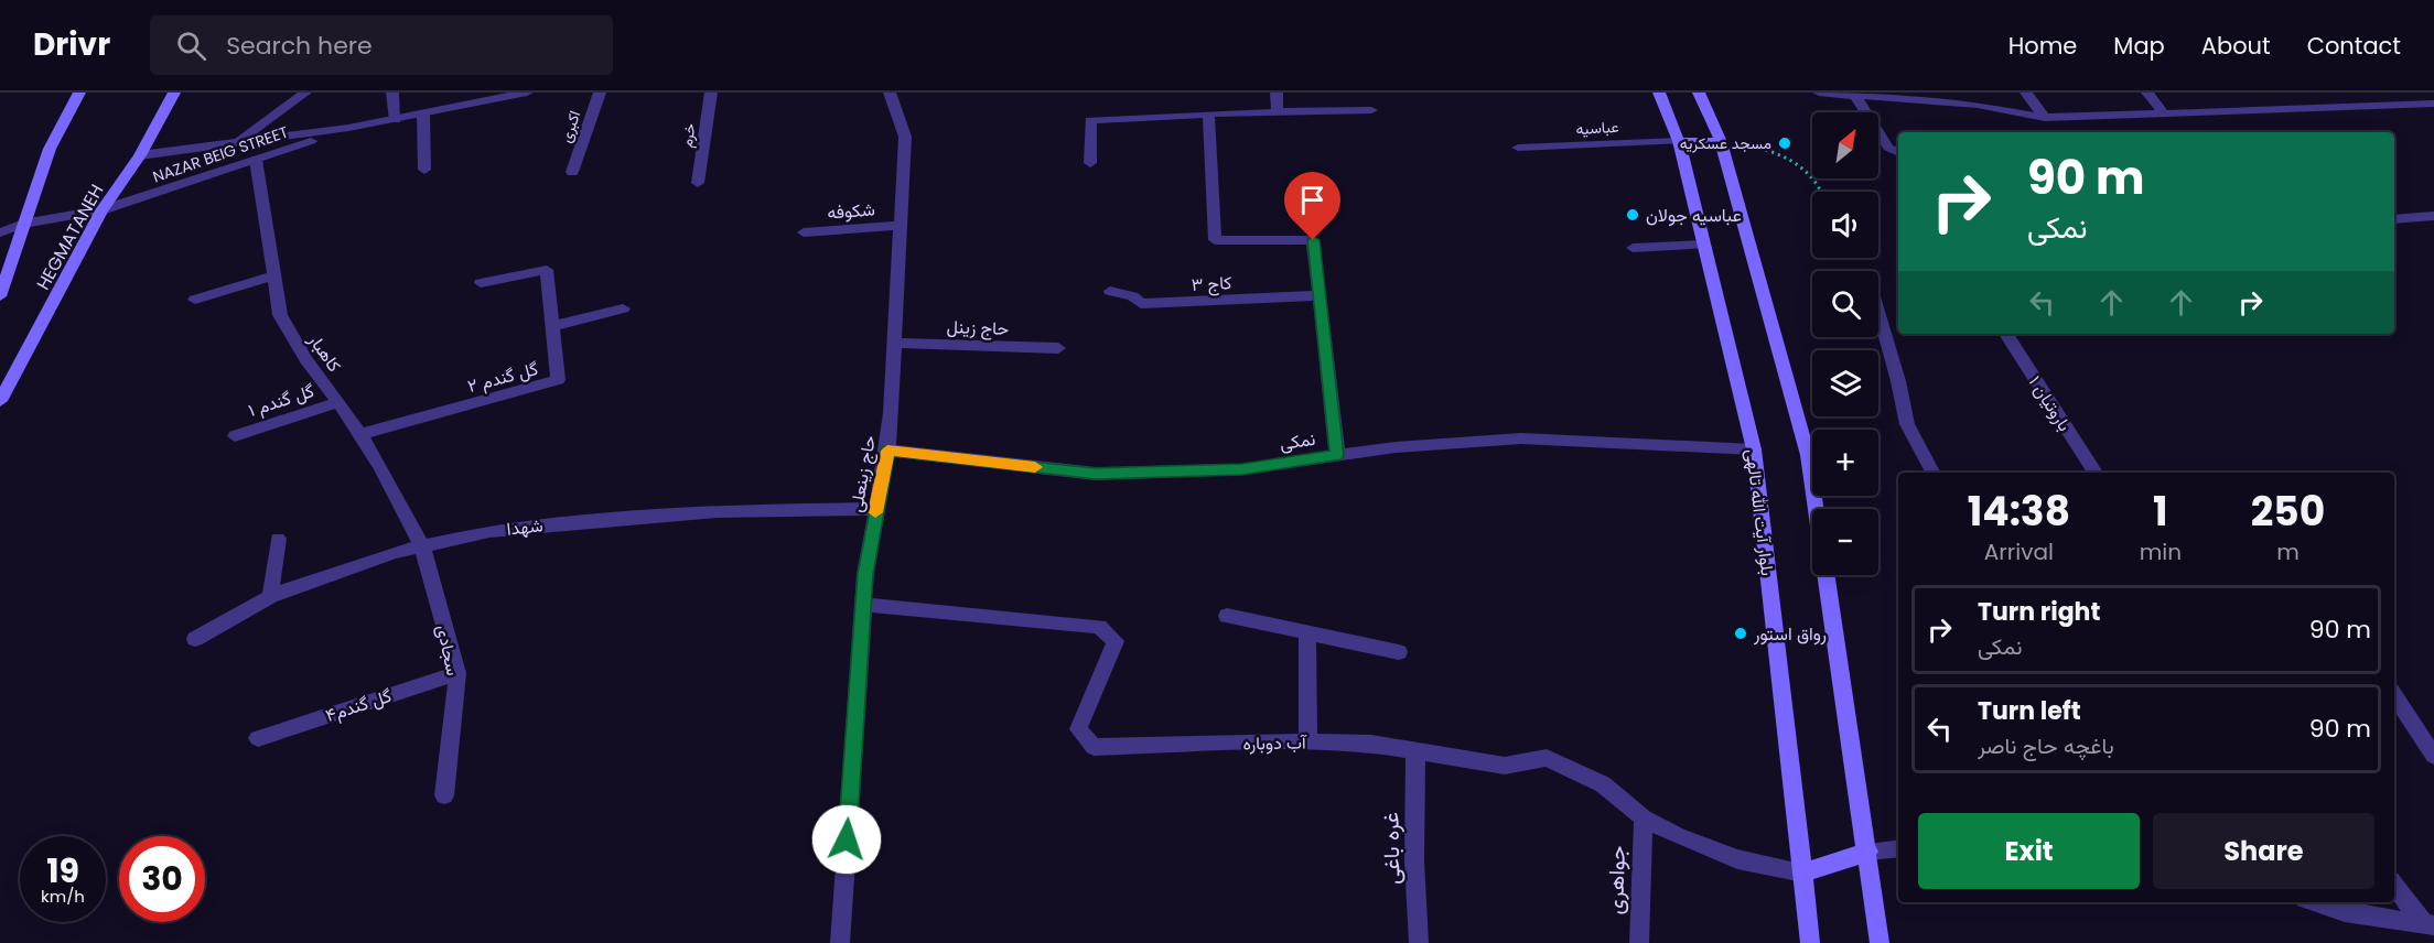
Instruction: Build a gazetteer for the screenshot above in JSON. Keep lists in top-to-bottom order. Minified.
{"streets":{"main road":["HEGMATANEH","بلوار آیت الله تالهی"],"street":["اکبری","عباسیه","خرم","NAZAR BEIG STREET","شکوفه","کاج ۳","حاج زینل","کاهبار","گل گندم ۲","گل گندم ۱","۱ باروتیان","نمکی","حاج زینعلی","شهدا","سجادی","گل گندم۴","آب دوباره","غره باغی","جواهری"]},"crossings":[["عباسیه","بلوار آیت الله تالهی"],["NAZAR BEIG STREET","HEGMATANEH"],["NAZAR BEIG STREET","کاهبار"],["شکوفه","حاج زینعلی"],["حاج زینل","حاج زینعلی"],["کاهبار","گل گندم ۲"],["کاهبار","گل گندم ۱"],["کاهبار","شهدا"],["کاهبار","سجادی"],["نمکی","حاج زینعلی"],["نمکی","بلوار آیت الله تالهی"],["حاج زینعلی","شهدا"],["حاج زینعلی","آب دوباره"],["بلوار آیت الله تالهی","آب دوباره"],["شهدا","سجادی"],["سجادی","گل گندم۴"],["آب دوباره","غره باغی"],["آب دوباره","جواهری"]],"places":["مسجد عسکریه","عباسیه جولان","رواق استور"],"north":"top right","page":{"header":"Drivr","search":"Search here","nav":["Home","Map","About","Contact"],"map_buttons":["+","−"],"turn":["90 m","نمکی"],"eta":["14:38","Arrival","1","min","250","m"],"list":[{"name":"Turn right","note":"نمکی","value":"90 m"},{"name":"Turn left","note":"باغچه حاج ناصر","value":"90 m"}],"buttons":["Exit","Share"],"speed":"19 km/h","limit":"30"}}
